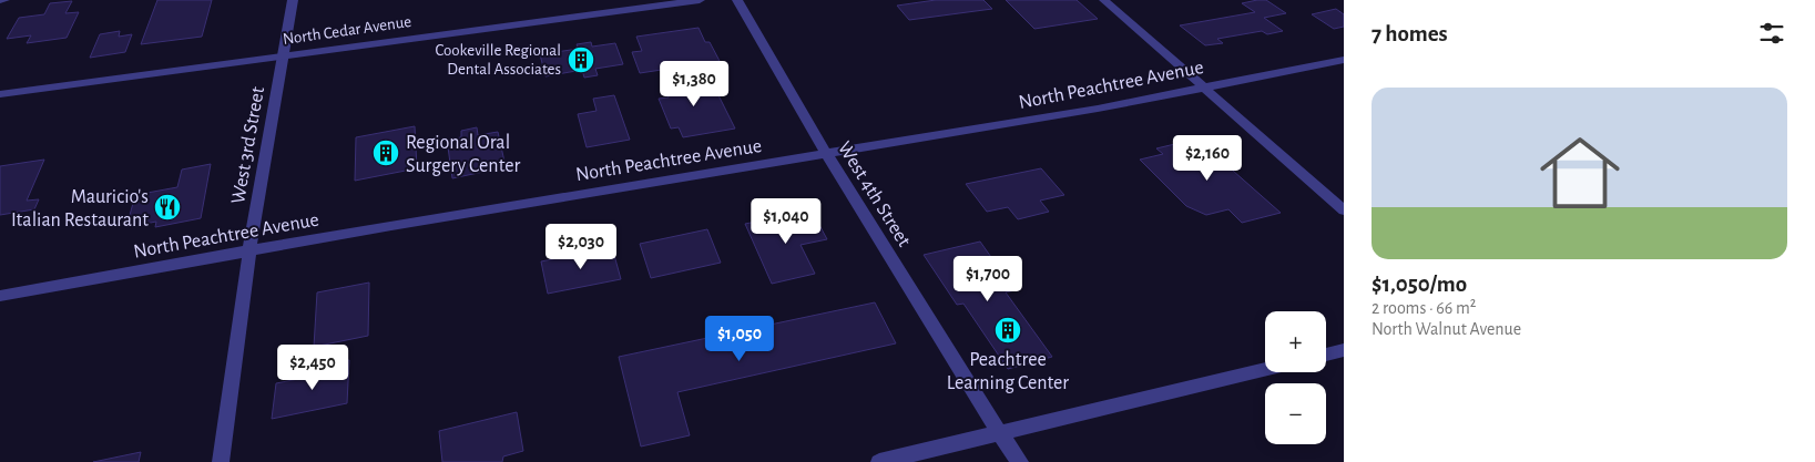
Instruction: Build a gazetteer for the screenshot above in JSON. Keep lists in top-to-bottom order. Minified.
{"streets":{"street":["North Cedar Avenue","North Peachtree Avenue","West 3rd Street","West 4th Street"]},"crossings":[["North Cedar Avenue","West 3rd Street"],["North Peachtree Avenue","West 3rd Street"],["North Peachtree Avenue","West 4th Street"]],"places":{"building":["Cookeville Regional Dental Associates","Regional Oral Surgery Center","Peachtree Learning Center"],"restaurant":["Mauricio's Italian Restaurant"]},"page":{"heading":"7 homes","price":["$1,380","$2,160","$1,040","$2,030","$1,700","$1,050","$2,450"],"list":[{"name":"$1,050/mo","note":"2 rooms · 66 m² · North Walnut Avenue"}],"map_buttons":["+","−"]}}
